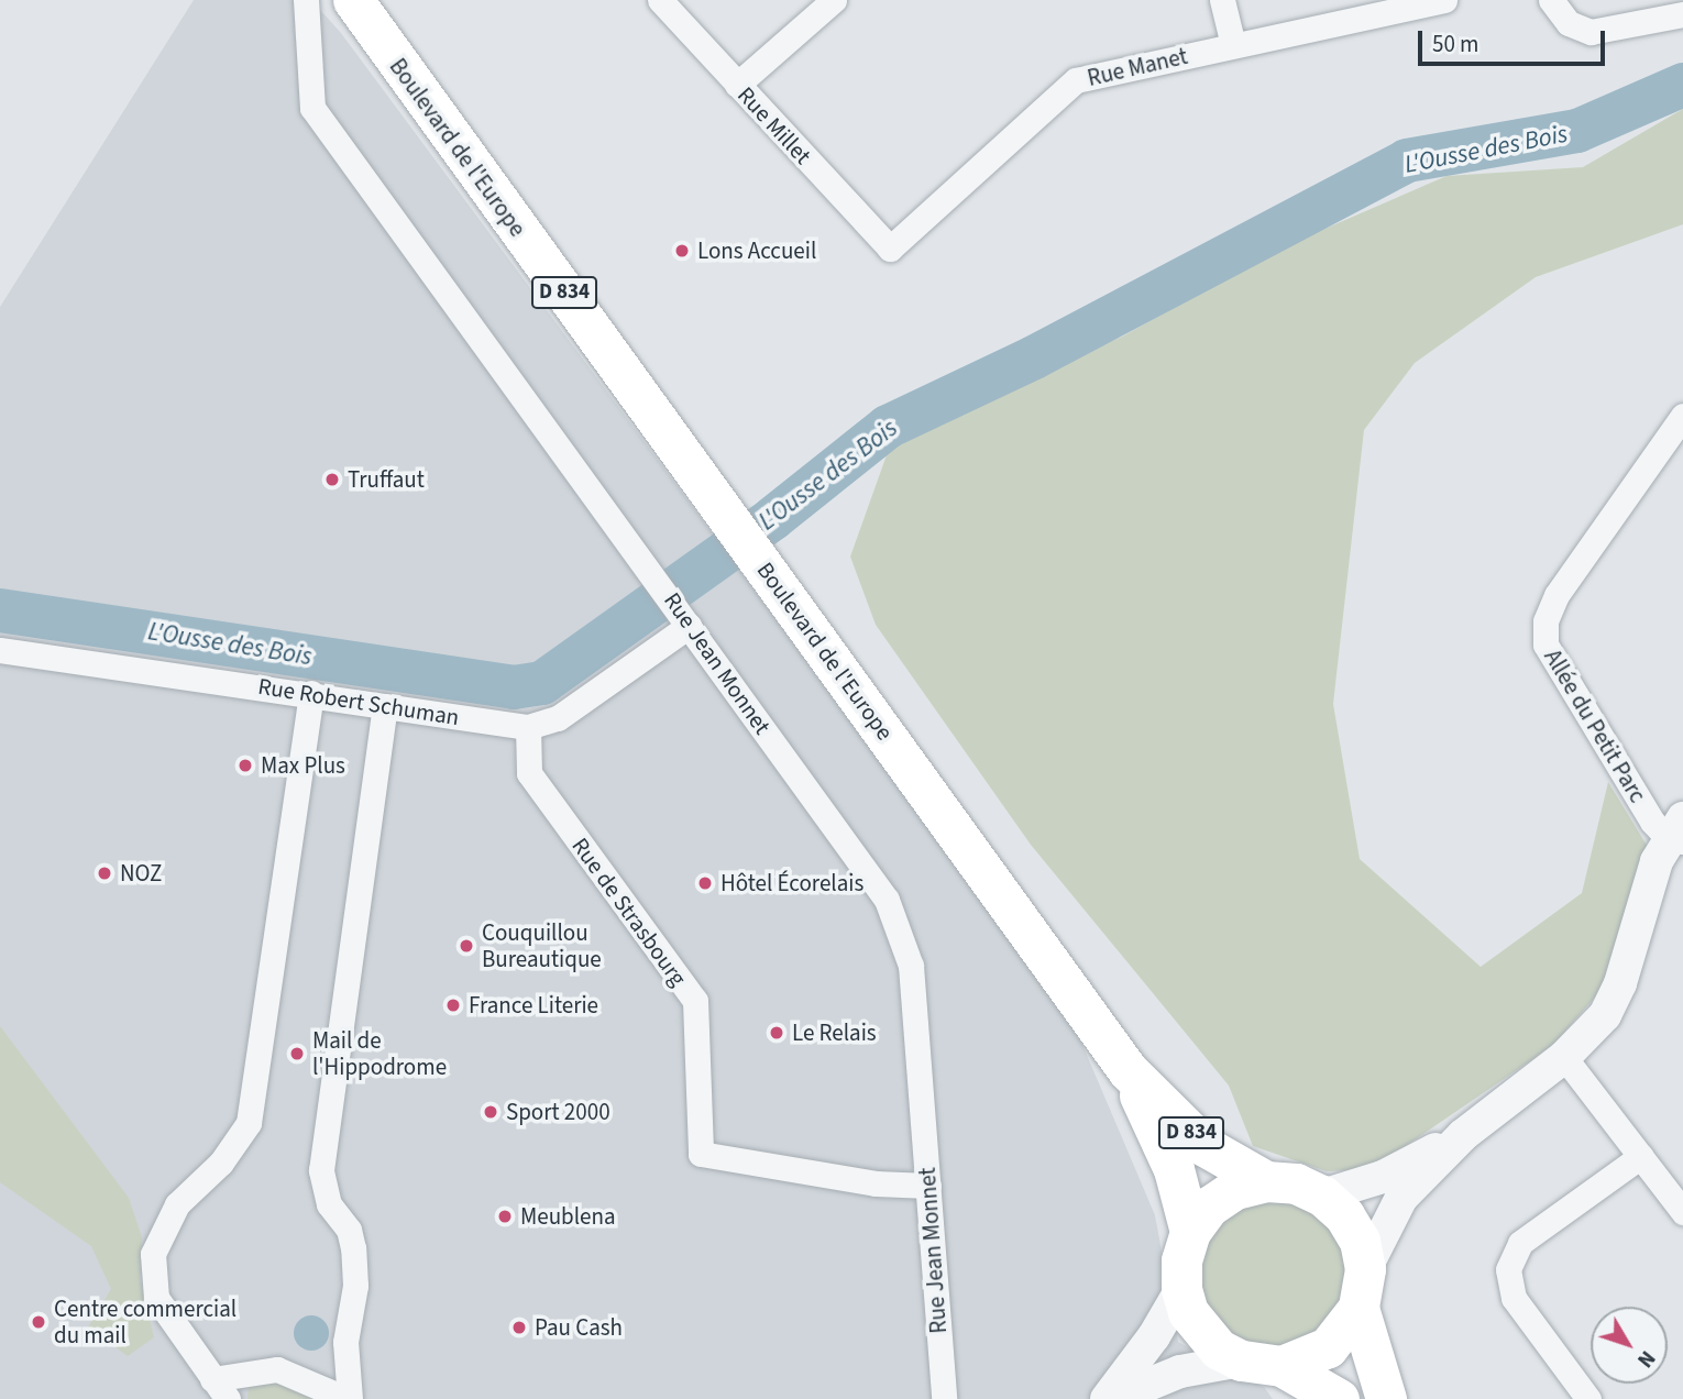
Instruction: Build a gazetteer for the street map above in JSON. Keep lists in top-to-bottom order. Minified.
{"streets":{"main road":["Boulevard de l'Europe","D 834"],"street":["Rue Manet","Rue Millet","Rue Jean Monnet","Rue Robert Schuman","Allée du Petit Parc","Rue de Strasbourg"]},"crossings":[["Rue Manet","Rue Millet"],["Rue Jean Monnet","Rue Robert Schuman"],["Rue Jean Monnet","Rue de Strasbourg"],["Rue Robert Schuman","Rue de Strasbourg"]],"water":["L'Ousse des Bois"],"places":["Lons Accueil","Truffaut","Max Plus","NOZ","Hôtel Écorelais","Couquillou Bureautique","France Literie","Le Relais","Mail de l'Hippodrome","Sport 2000","Meublena","Centre commercial du mail","Pau Cash"],"scale_bar":"50 m","north":"bottom right"}
